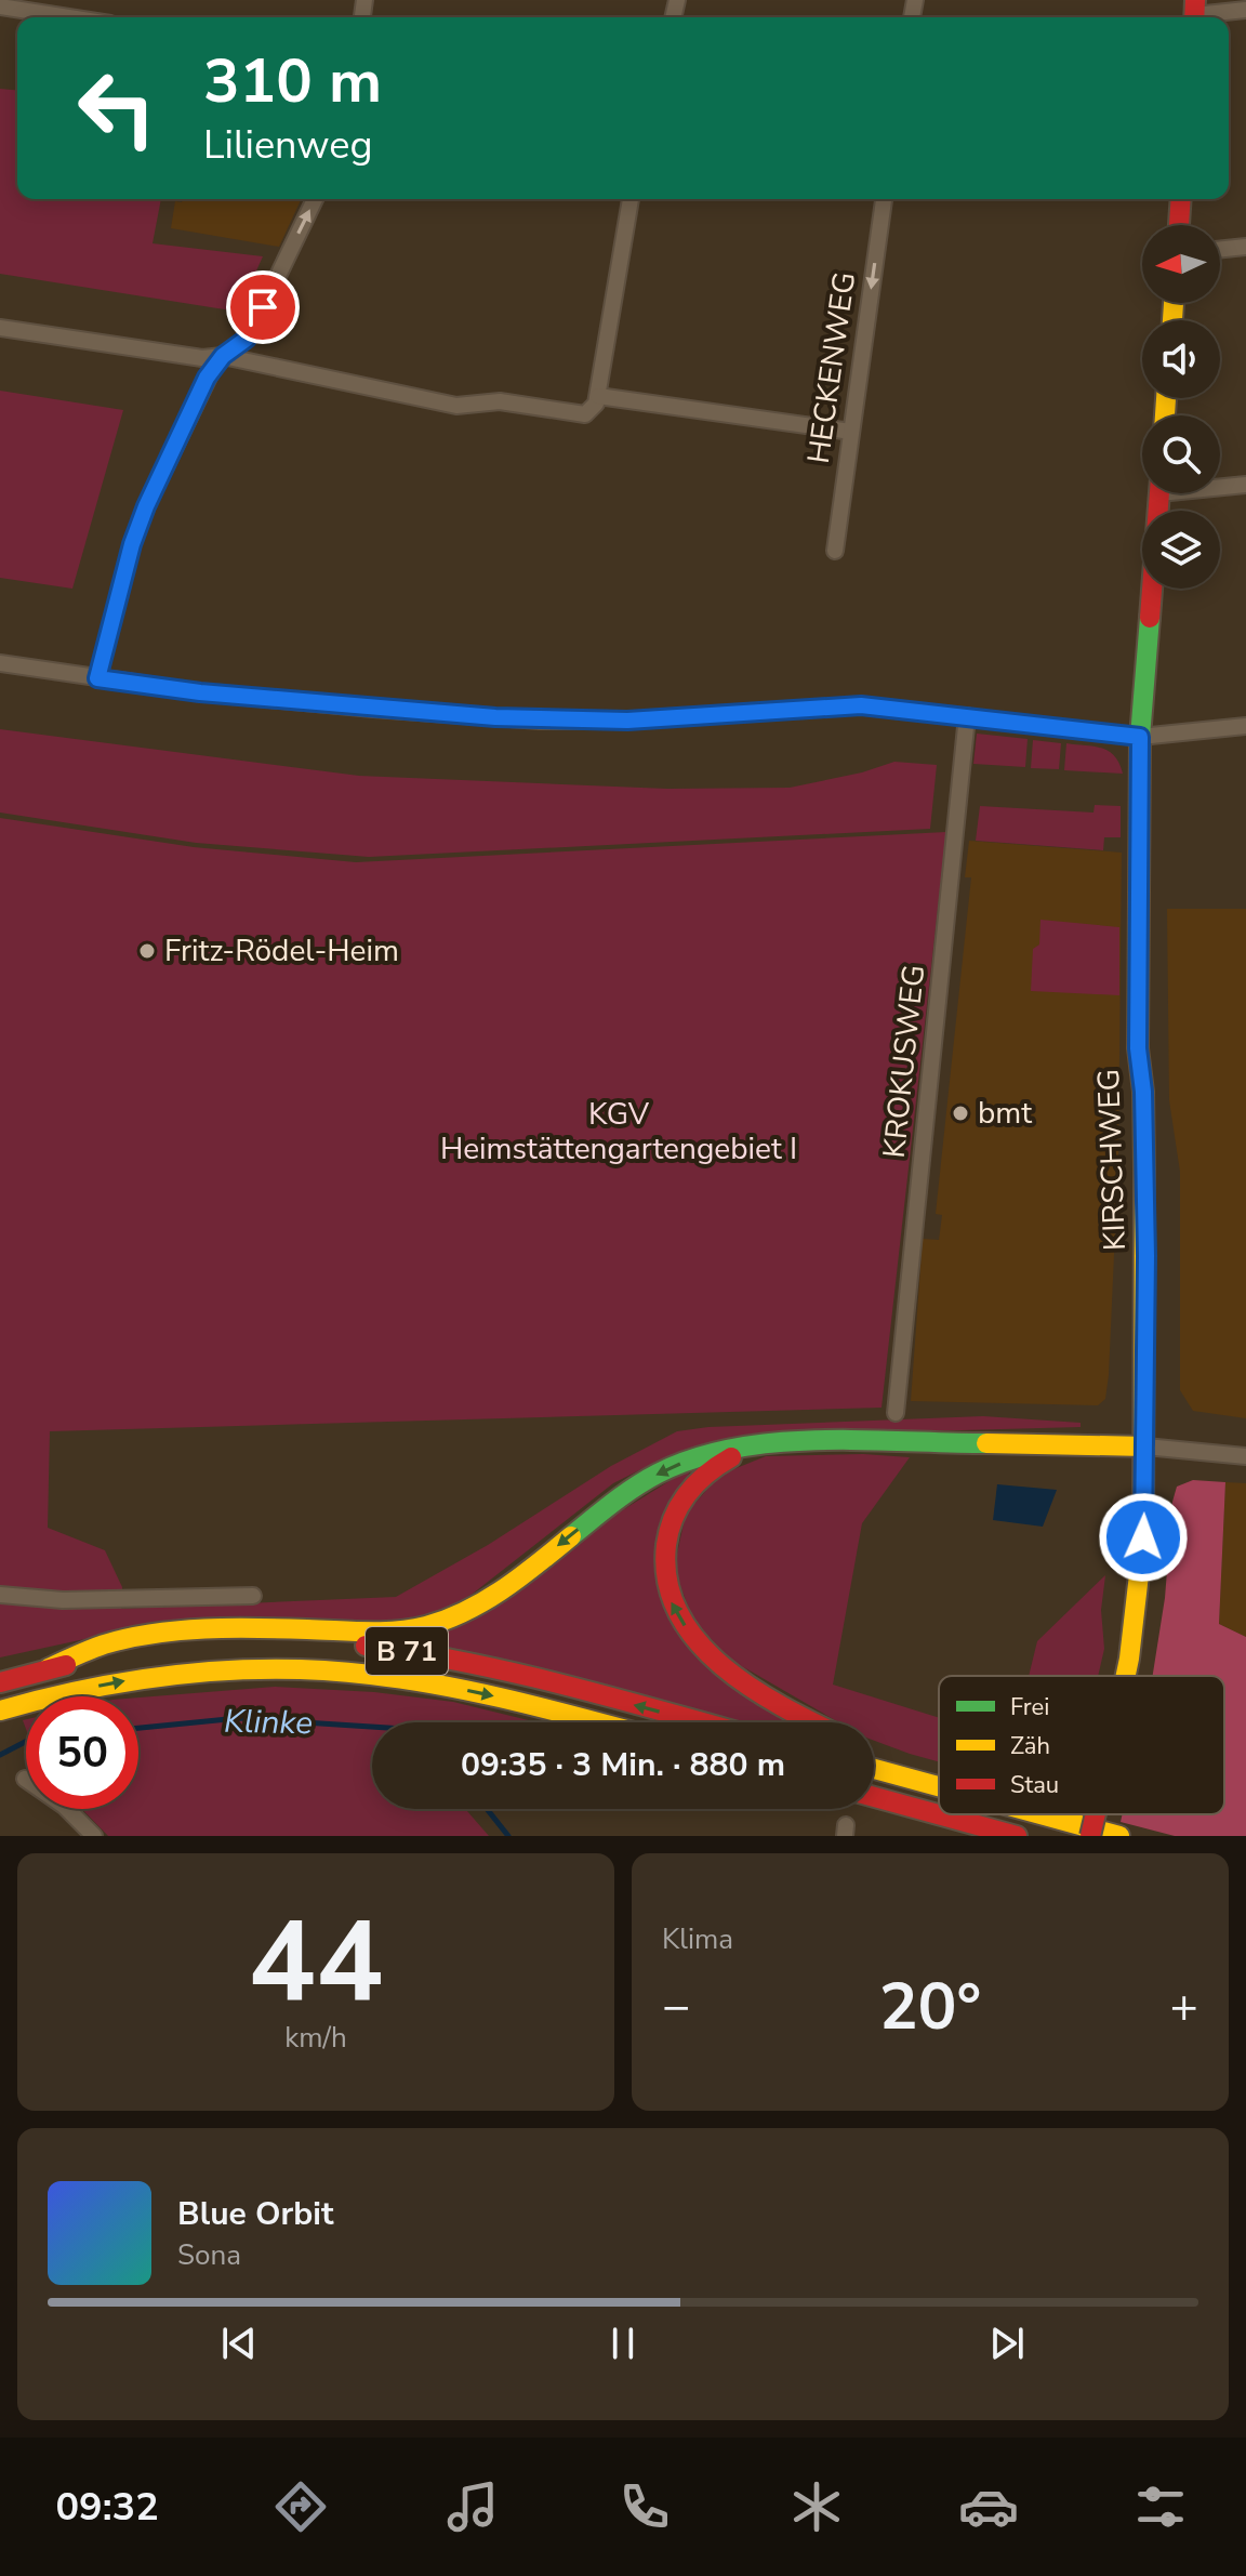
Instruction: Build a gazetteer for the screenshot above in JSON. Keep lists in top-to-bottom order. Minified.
{"streets":{"main road":["KIRSCHWEG","B 71"],"street":["HECKENWEG","KROKUSWEG"]},"one_way":["HECKENWEG"],"water":["Klinke"],"parks":["KGV Heimstättengartengebiet I"],"places":["Fritz-Rödel-Heim","bmt"],"legend":["Frei","Zäh","Stau"],"north":"left","page":{"turn":["310 m","Lilienweg"],"limit":"50","trip":"09:35 · 3 Min. · 880 m","tile":[["44","km/h"],"Klima"],"heat":["−","20°","+"],"song":["Blue Orbit","Sona"],"tabs":"09:32"}}
